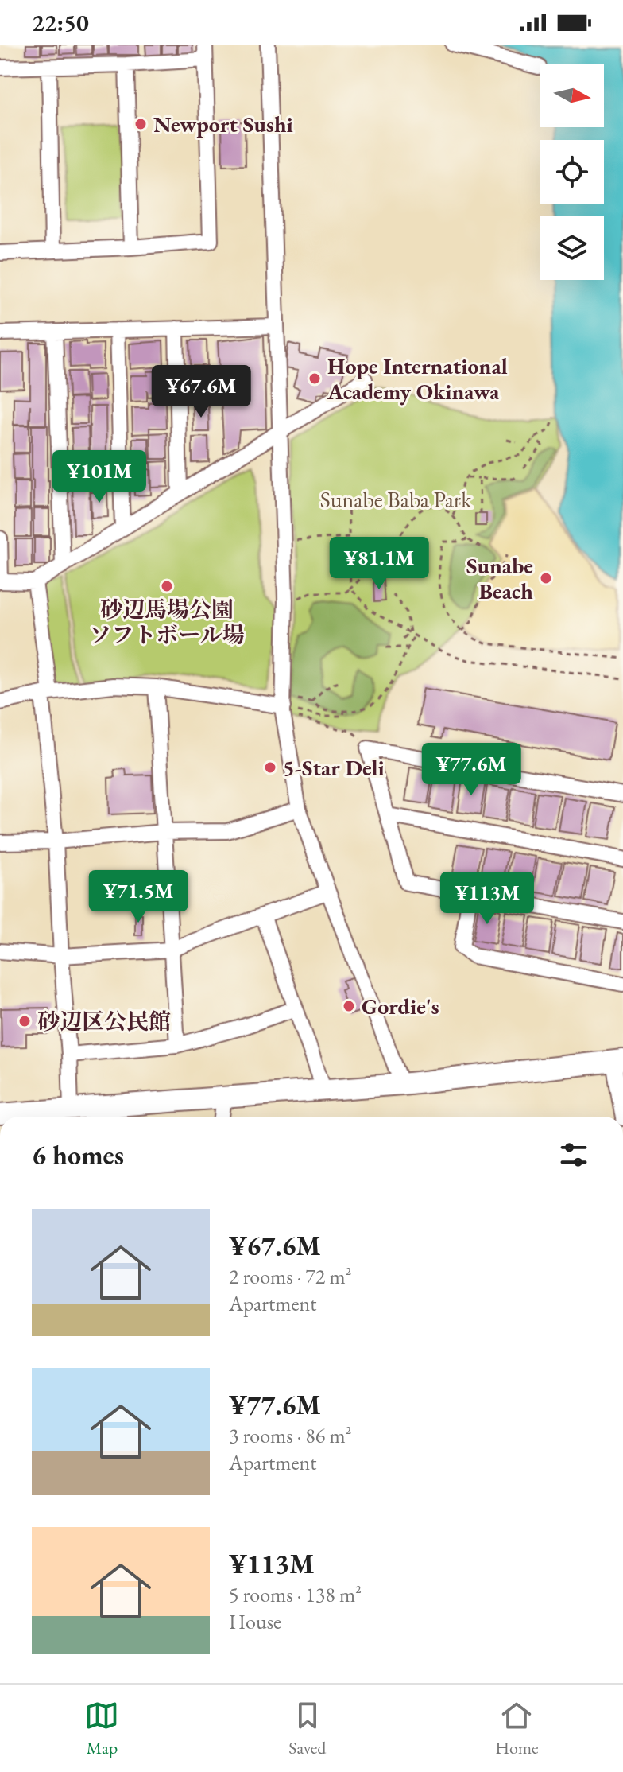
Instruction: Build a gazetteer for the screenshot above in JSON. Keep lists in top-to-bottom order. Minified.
{"parks":["Sunabe Baba Park"],"places":["Newport Sushi","Hope International Academy Okinawa","Sunabe Beach","砂辺馬場公園 ソフトボール場","5-Star Deli","Gordie's","砂辺区公民館"],"north":"right","page":{"status":"22:50","price":["¥67.6M","¥101M","¥81.1M","¥77.6M","¥71.5M","¥113M"],"heading":"6 homes","list":[{"name":"¥67.6M","note":"2 rooms · 72 m² · Apartment"},{"name":"¥77.6M","note":"3 rooms · 86 m² · Apartment"},{"name":"¥113M","note":"5 rooms · 138 m² · House"}],"tabs":["Map","Saved","Home"]}}
